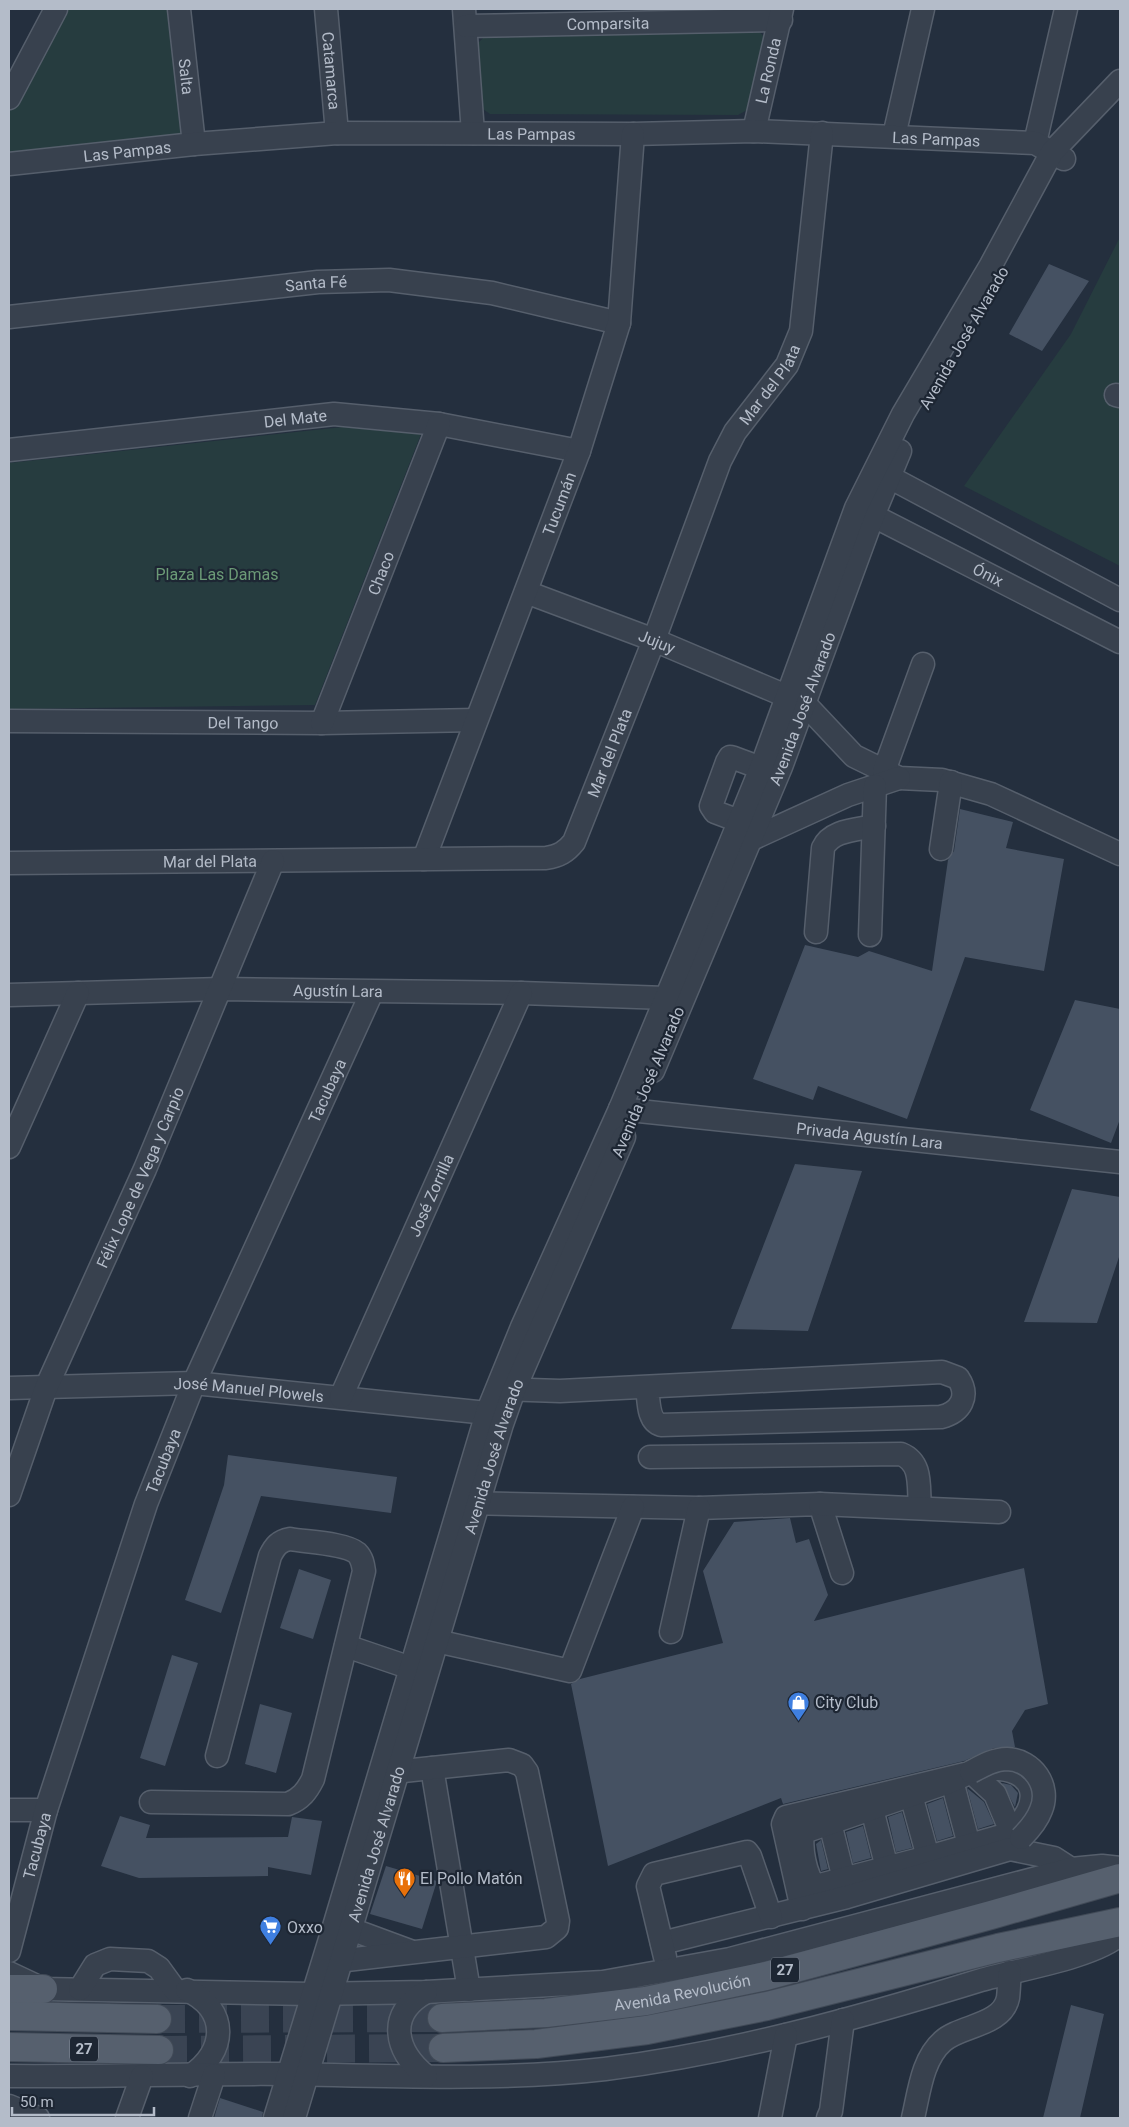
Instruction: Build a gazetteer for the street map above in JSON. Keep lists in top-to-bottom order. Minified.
{"streets":{"main road":["27","Avenida Revolución"],"street":["Comparsita","La Ronda","Catamarca","Salta","Las Pampas","Santa Fé","Avenida José Alvarado","Mar del Plata","Del Mate","Tucumán","Chaco","Ónix","Jujuy","Del Tango","Agustín Lara","Tacubaya","Privada Agustín Lara","Félix Lope de Vega y Carpio","José Zorrilla","José Manuel Plowels"]},"crossings":[["Comparsita","La Ronda"],["La Ronda","Las Pampas"],["Catamarca","Las Pampas"],["Salta","Las Pampas"],["Las Pampas","Avenida José Alvarado"],["Las Pampas","Mar del Plata"],["Las Pampas","Tucumán"],["Santa Fé","Tucumán"],["Avenida José Alvarado","Ónix"],["Avenida José Alvarado","Jujuy"],["Avenida José Alvarado","Agustín Lara"],["Avenida José Alvarado","Privada Agustín Lara"],["Avenida José Alvarado","José Manuel Plowels"],["Mar del Plata","Tucumán"],["Mar del Plata","Jujuy"],["Mar del Plata","Félix Lope de Vega y Carpio"],["Del Mate","Tucumán"],["Del Mate","Chaco"],["Tucumán","Jujuy"],["Tucumán","Del Tango"],["Chaco","Del Tango"],["Agustín Lara","Tacubaya"],["Agustín Lara","Félix Lope de Vega y Carpio"],["Agustín Lara","José Zorrilla"],["Tacubaya","José Manuel Plowels"],["Félix Lope de Vega y Carpio","José Manuel Plowels"],["José Zorrilla","José Manuel Plowels"]],"parks":["Plaza Las Damas"],"places":{"shop":["City Club"],"restaurant":["El Pollo Matón"],"supermarket":["Oxxo"]},"scale_bar":"50 m"}
